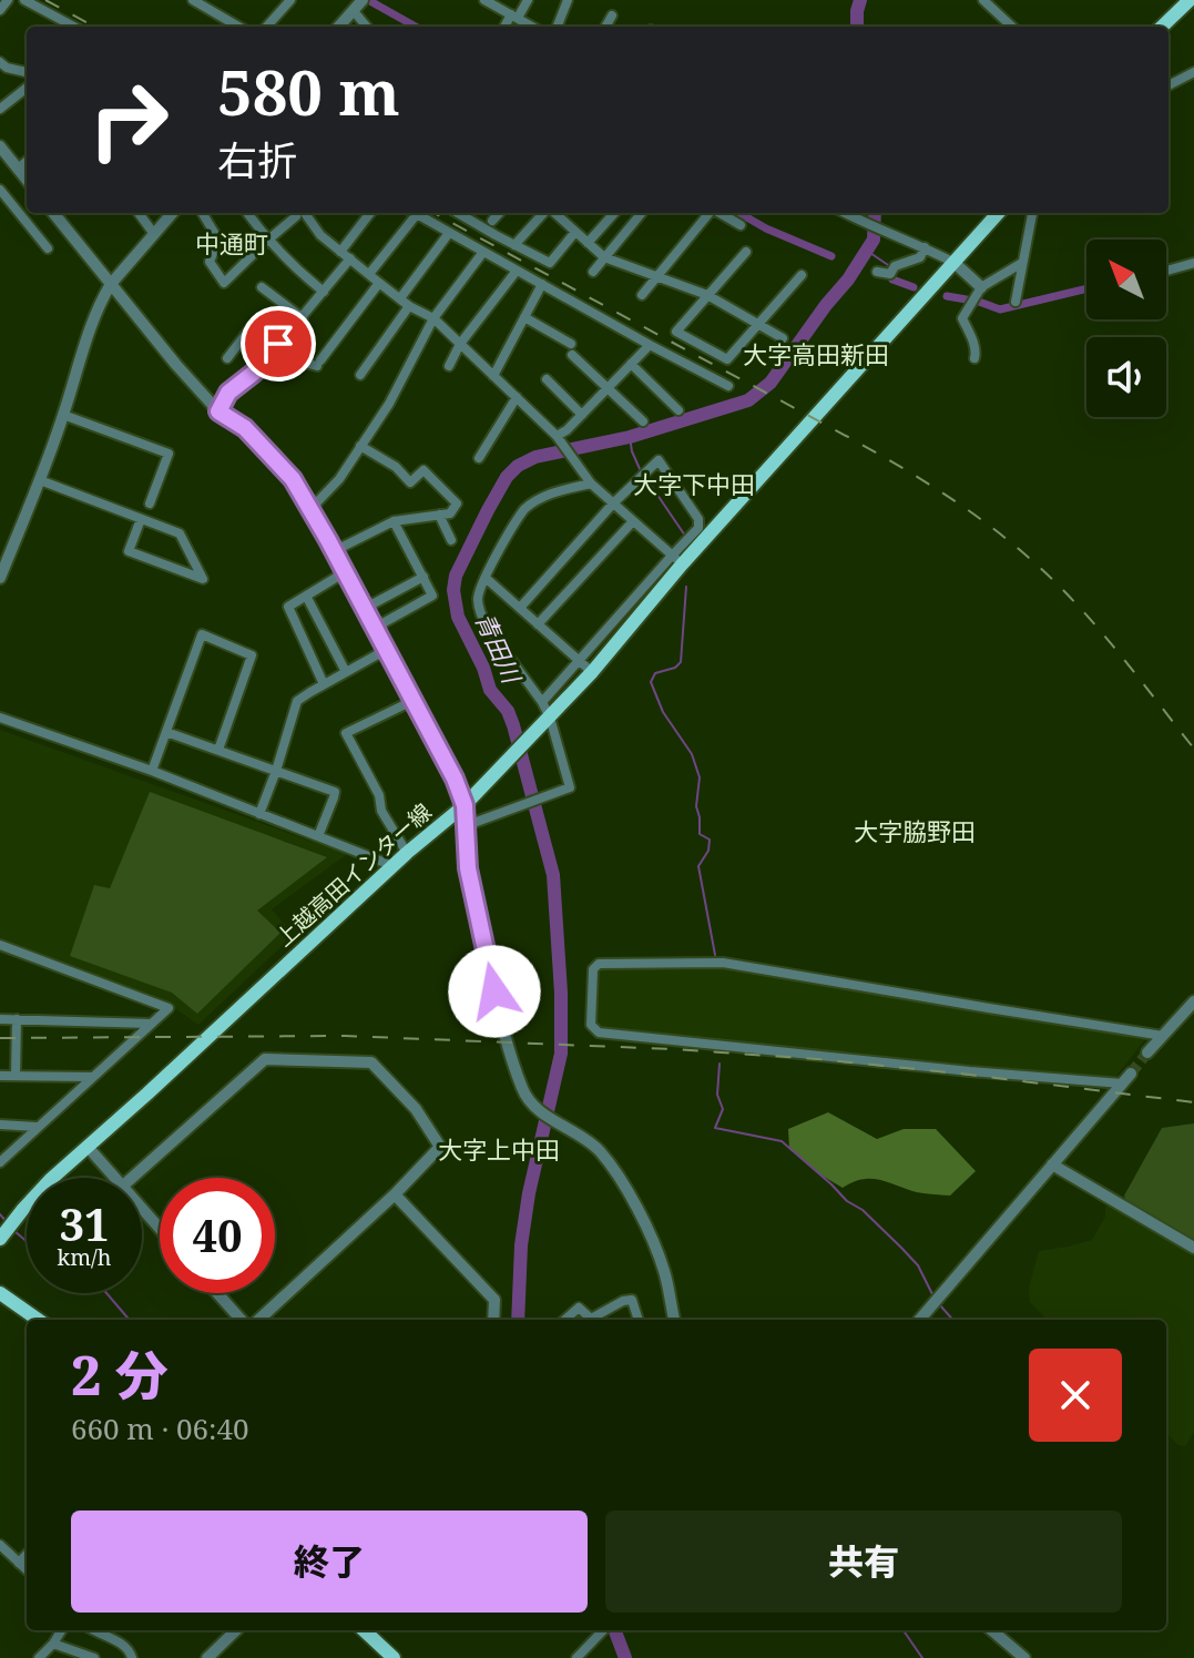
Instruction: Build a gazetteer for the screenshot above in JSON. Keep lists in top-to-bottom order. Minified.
{"streets":{"main road":["上越高田インター線"]},"districts":["中通町","大字高田新田","大字下中田","大字脇野田","大字上中田"],"water":["青田川"],"north":"top left","page":{"turn":["580 m","右折"],"speed":"31 km/h","limit":"40","heading":["2 分","660 m · 06:40"],"buttons":["終了","共有"]}}
